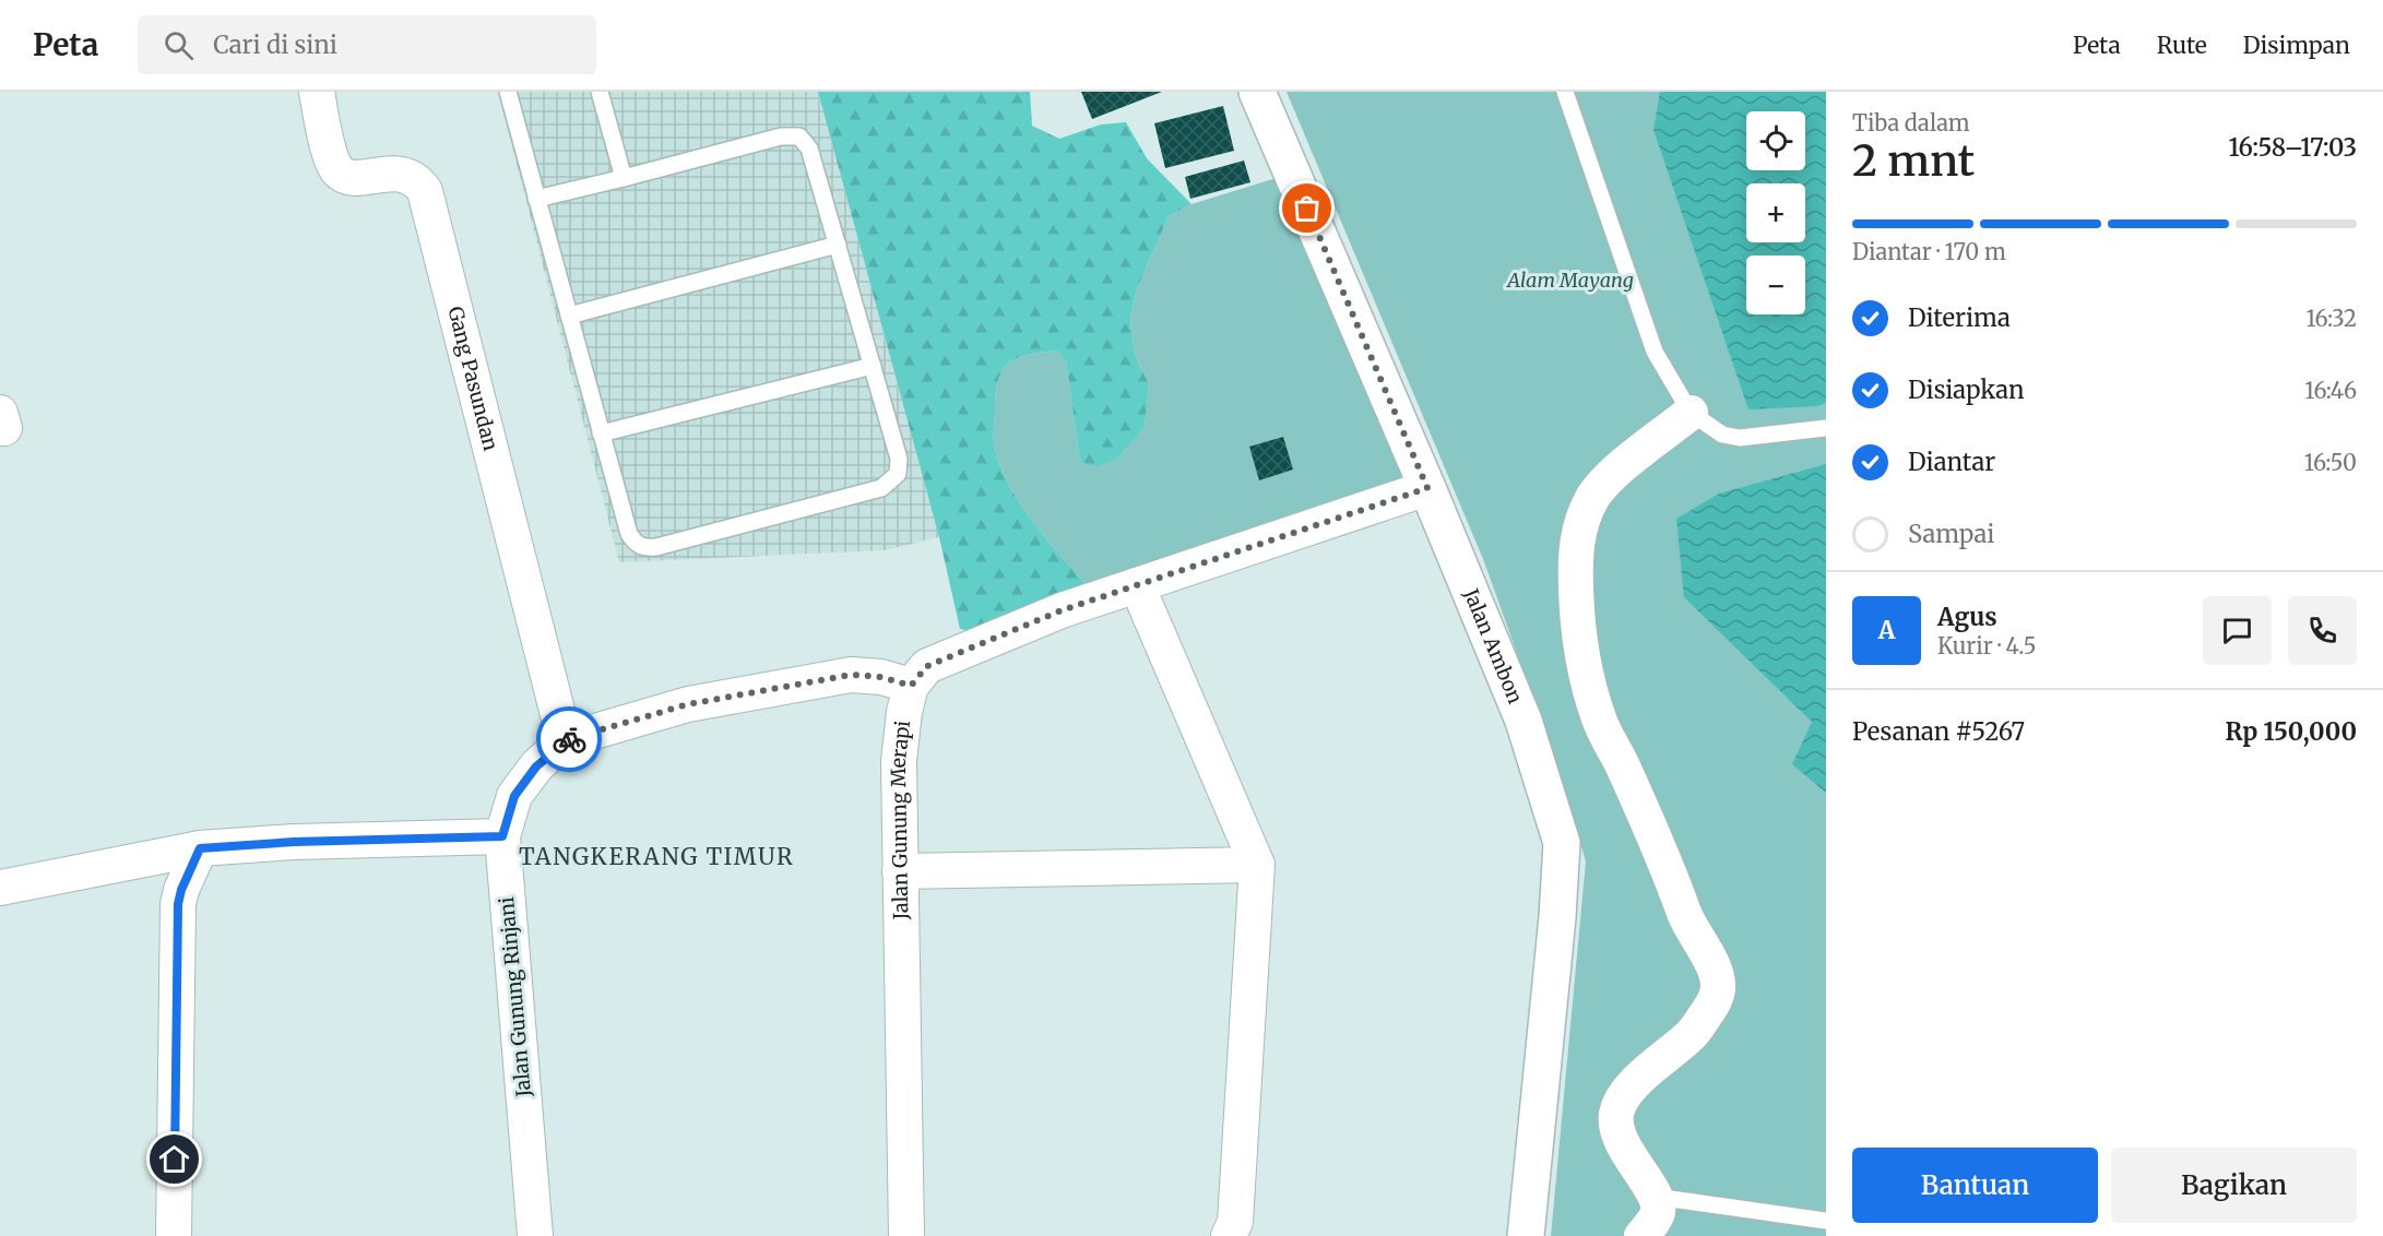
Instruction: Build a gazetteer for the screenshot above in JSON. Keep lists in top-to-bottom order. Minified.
{"streets":{"street":["Gang Pasundan","Jalan Ambon","Jalan Gunung Merapi","Jalan Gunung Rinjani"]},"crossings":[["Gang Pasundan","Jalan Gunung Rinjani"],["Jalan Gunung Merapi","Jalan Gunung Rinjani"]],"districts":["TANGKERANG TIMUR"],"parks":["Alam Mayang"],"page":{"header":"Peta","search":"Cari di sini","nav":["Peta","Rute","Disimpan"],"heading":["2 mnt","Tiba dalam","16:58–17:03"],"panel":["Agus","Kurir · 4.5","Pesanan #5267","Rp 150,000"],"map_buttons":["+","−"],"bar":"Diantar · 170 m","list":[["Diterima","16:32"],["Disiapkan","16:46"],["Diantar","16:50"],"Sampai"],"round":"A","buttons":["Bantuan","Bagikan"]}}
